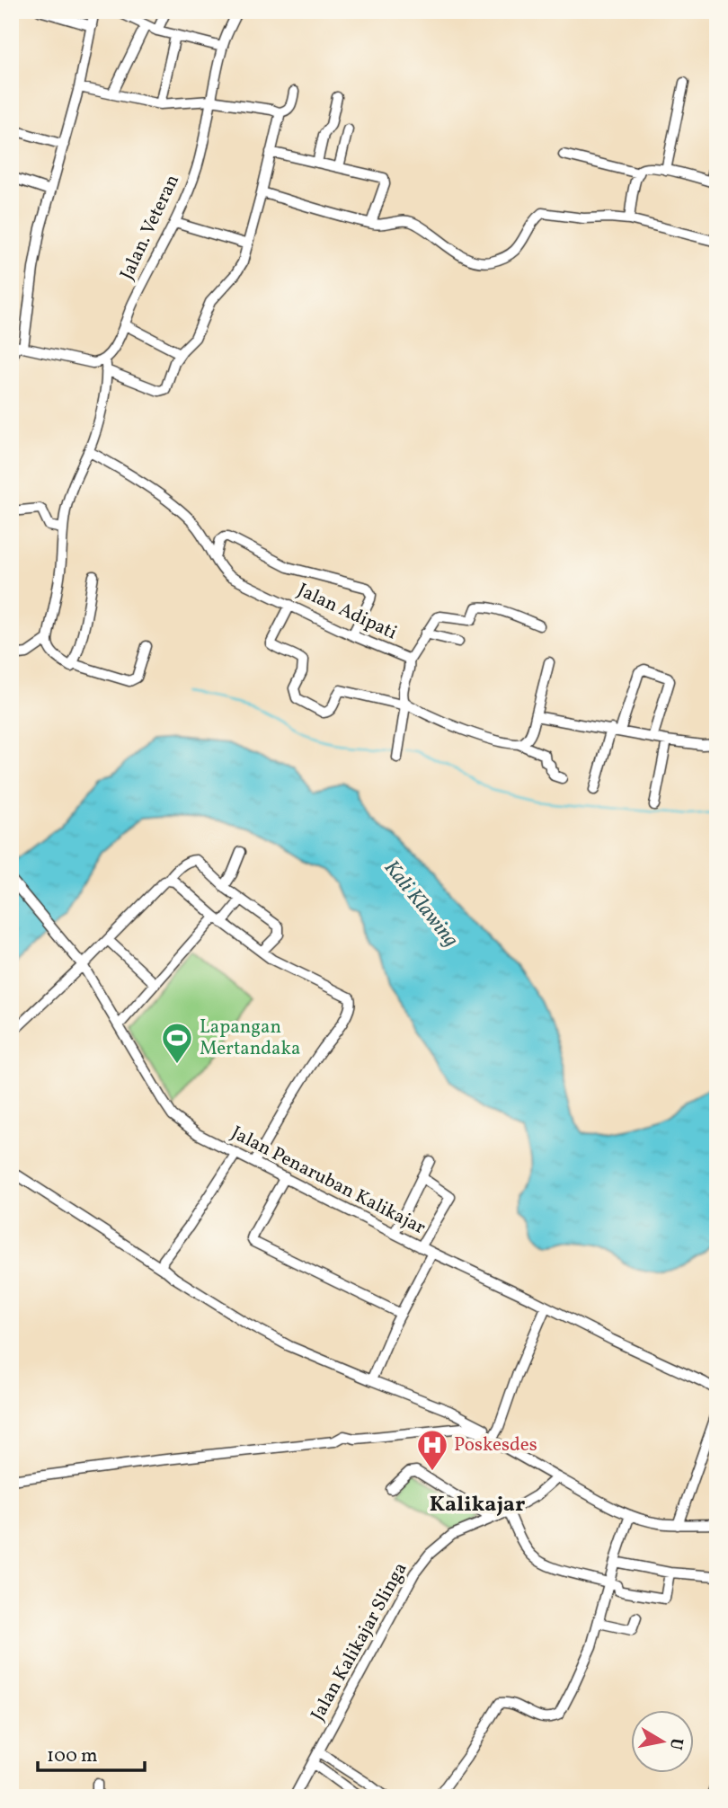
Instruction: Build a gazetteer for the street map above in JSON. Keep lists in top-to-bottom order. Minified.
{"streets":{"street":["Jalan. Veteran","Jalan Adipati","Jalan Penaruban Kalikajar","Jalan Kalikajar Slinga"]},"districts":["Kalikajar"],"water":["Kali Klawing"],"places":{"sports":["Lapangan Mertandaka"],"hospital":["Poskesdes"]},"scale_bar":"100 m","north":"right"}
